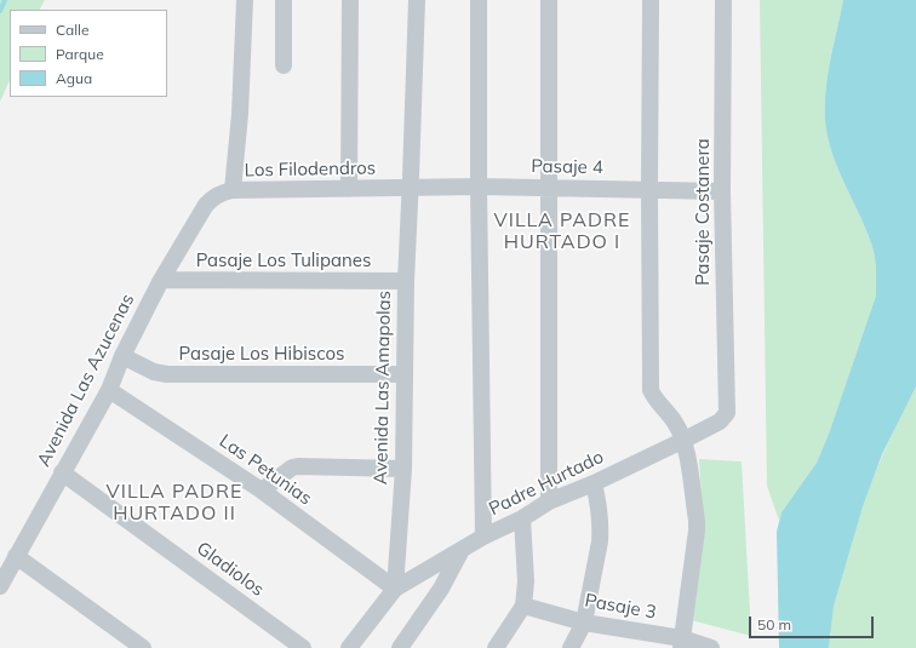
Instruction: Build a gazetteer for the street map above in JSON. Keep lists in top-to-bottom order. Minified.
{"streets":{"street":["Pasaje 4","Los Filodendros","Pasaje Costanera","Pasaje Los Tulipanes","Pasaje Los Hibiscos","Avenida Las Azucenas","Avenida Las Amapolas","Las Petunias","Padre Hurtado","Gladiolos","Pasaje 3"]},"crossings":[["Pasaje 4","Los Filodendros"],["Pasaje 4","Pasaje Costanera"],["Pasaje 4","Avenida Las Amapolas"],["Los Filodendros","Avenida Las Azucenas"],["Los Filodendros","Avenida Las Amapolas"],["Pasaje Costanera","Padre Hurtado"],["Pasaje Los Tulipanes","Avenida Las Azucenas"],["Pasaje Los Tulipanes","Avenida Las Amapolas"],["Pasaje Los Hibiscos","Avenida Las Azucenas"],["Pasaje Los Hibiscos","Avenida Las Amapolas"],["Avenida Las Azucenas","Las Petunias"],["Avenida Las Azucenas","Gladiolos"],["Avenida Las Amapolas","Las Petunias"],["Avenida Las Amapolas","Padre Hurtado"],["Las Petunias","Padre Hurtado"]],"districts":["VILLA PADRE HURTADO I","VILLA PADRE HURTADO II"],"legend":["Calle","Parque","Agua"],"scale_bar":"50 m"}
